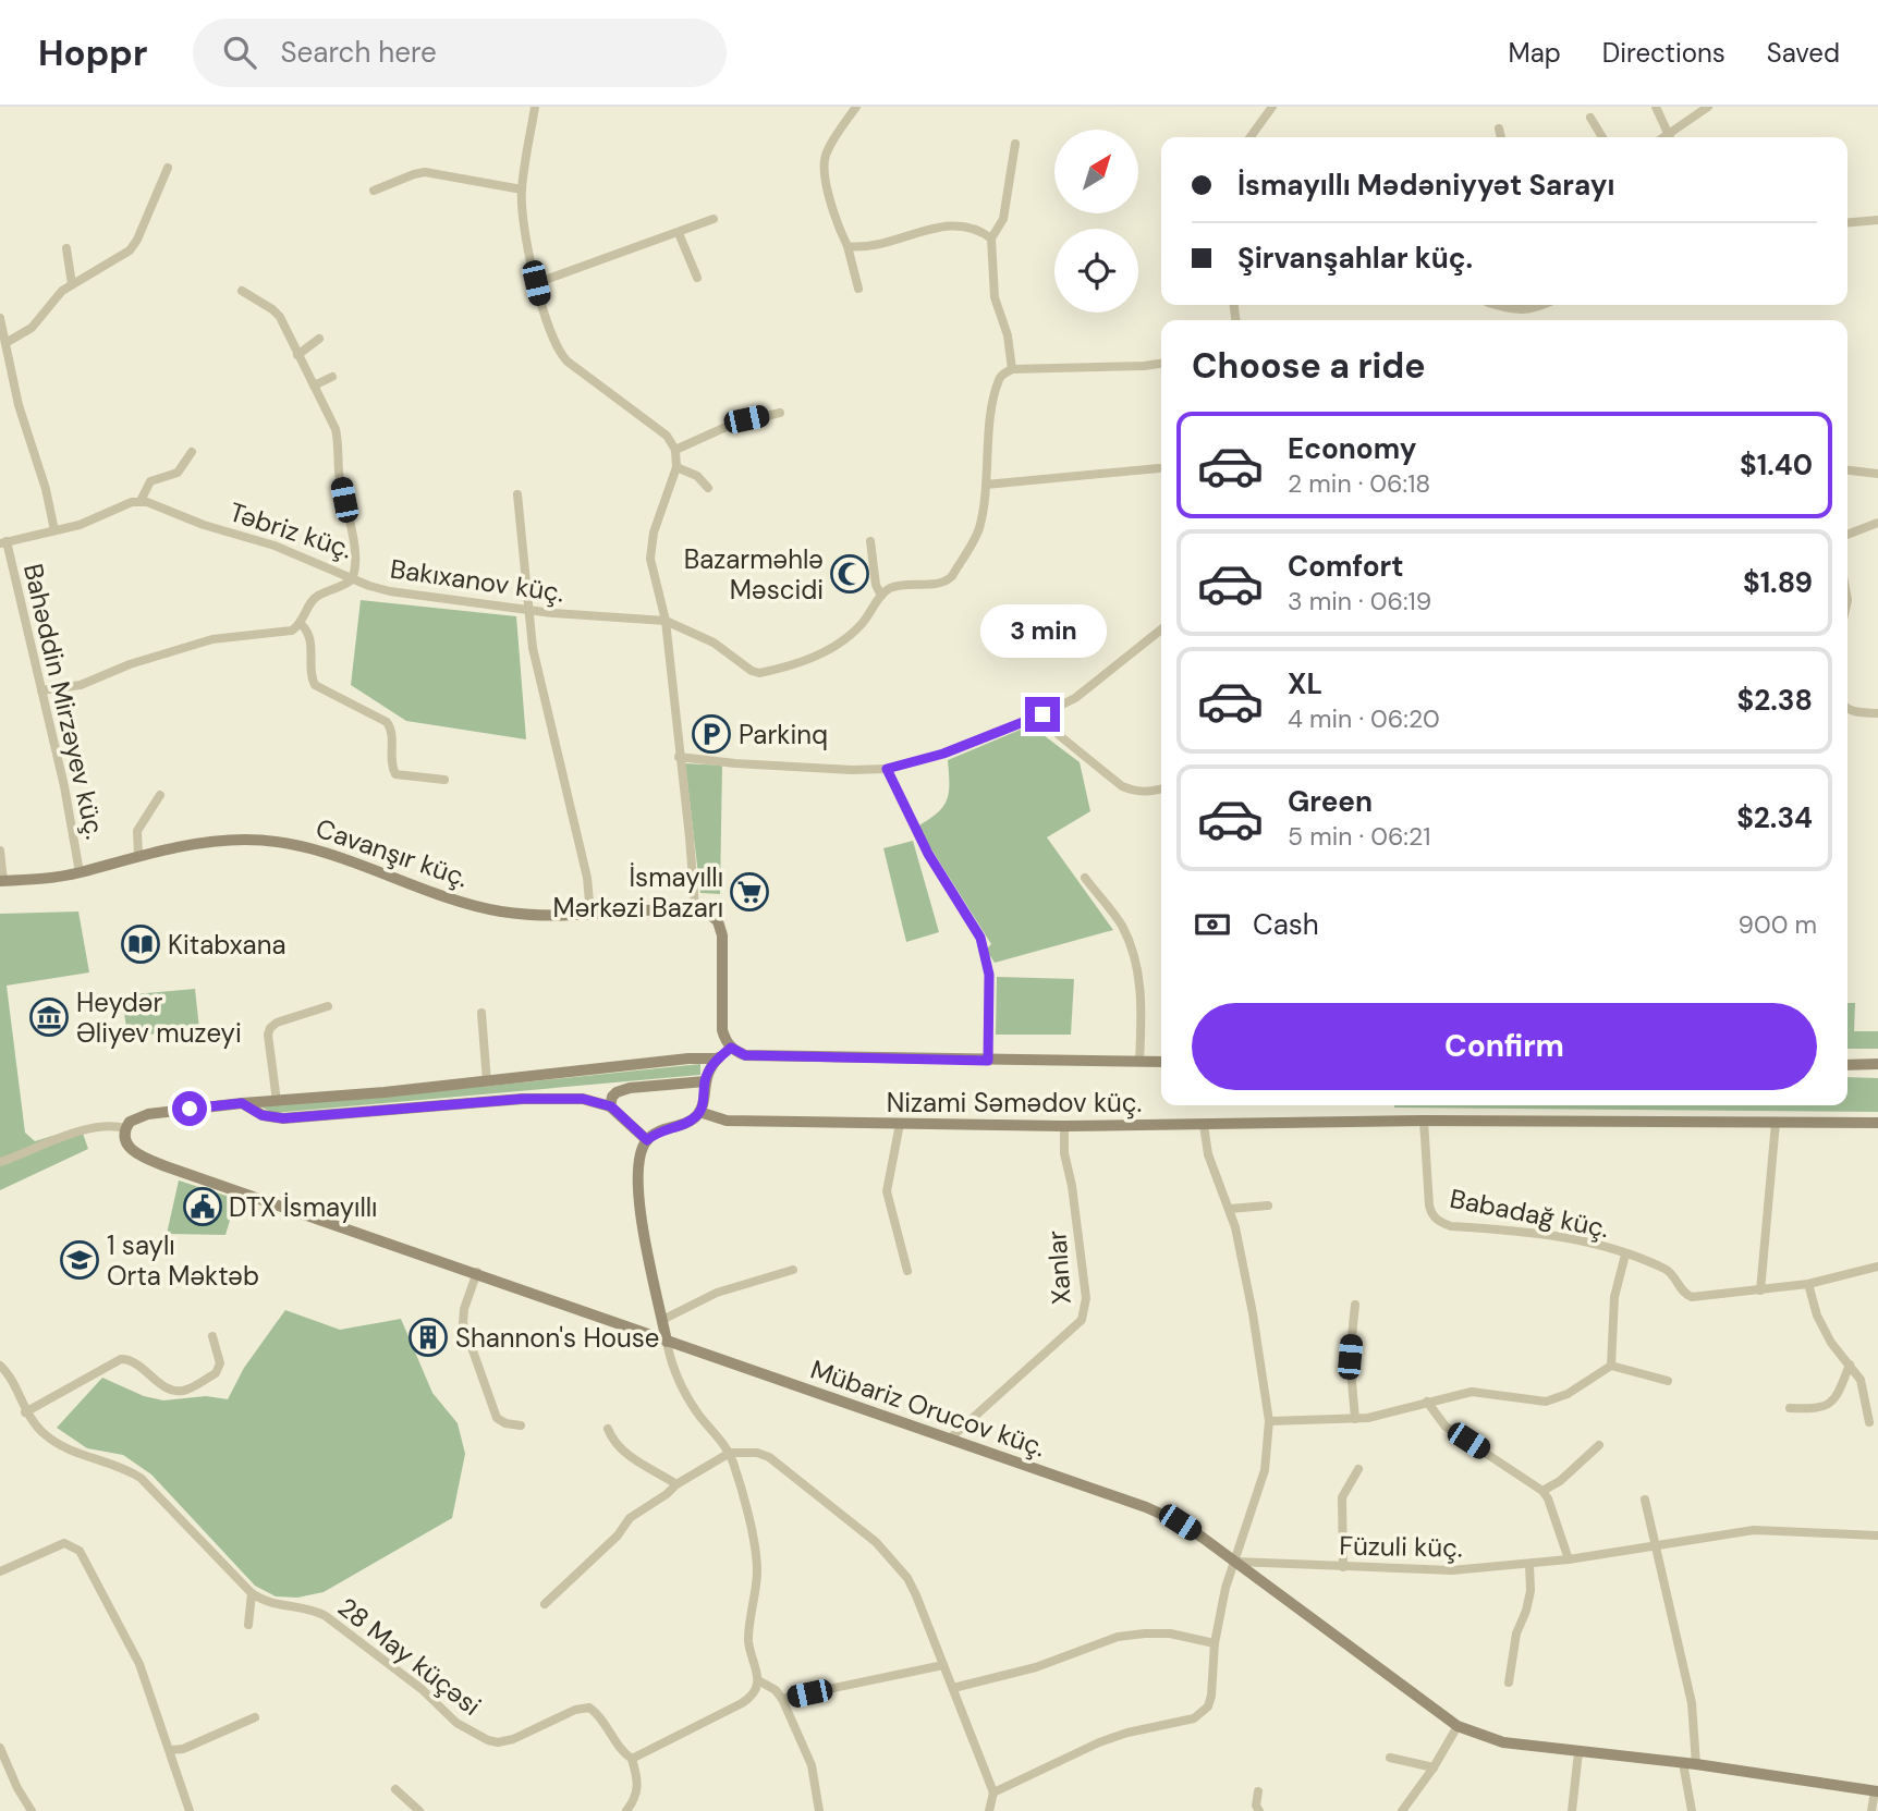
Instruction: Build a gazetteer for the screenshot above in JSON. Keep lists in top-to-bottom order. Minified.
{"streets":{"street":["Təbriz küç.","Bakıxanov küç.","Bahəddin Mirzəyev küç.","Cavanşır küç.","Nizami Səmədov küç.","Babadağ küç.","Xanlar","Mübariz Orucov küç.","Füzuli küç.","28 May küçəsi"]},"crossings":[["Təbriz küç.","Bakıxanov küç."],["Bahəddin Mirzəyev küç.","Cavanşır küç."],["Nizami Səmədov küç.","Babadağ küç."],["Nizami Səmədov küç.","Xanlar"],["Xanlar","Mübariz Orucov küç."],["Mübariz Orucov küç.","Füzuli küç."]],"places":{"mosque":["Bazarməhlə Məscidi"],"parking":["Parkinq"],"supermarket":["İsmayıllı Mərkəzi Bazarı"],"library":["Kitabxana"],"museum":["Heydər Əliyev muzeyi"],"public building":["DTX İsmayıllı"],"school or university":["1 saylı Orta Məktəb"],"building":["Shannon's House"]},"north":"top right","page":{"header":"Hoppr","search":"Search here","nav":["Map","Directions","Saved"],"banner":["İsmayıllı Mədəniyyət Sarayı","Şirvanşahlar küç."],"heading":"Choose a ride","list":[{"name":"Economy","note":"2 min · 06:18","value":"$1.40"},{"name":"Comfort","note":"3 min · 06:19","value":"$1.89"},{"name":"XL","note":"4 min · 06:20","value":"$2.38"},{"name":"Green","note":"5 min · 06:21","value":"$2.34"}],"bubble":"3 min","pay":["Cash","900 m"],"buttons":"Confirm"}}
